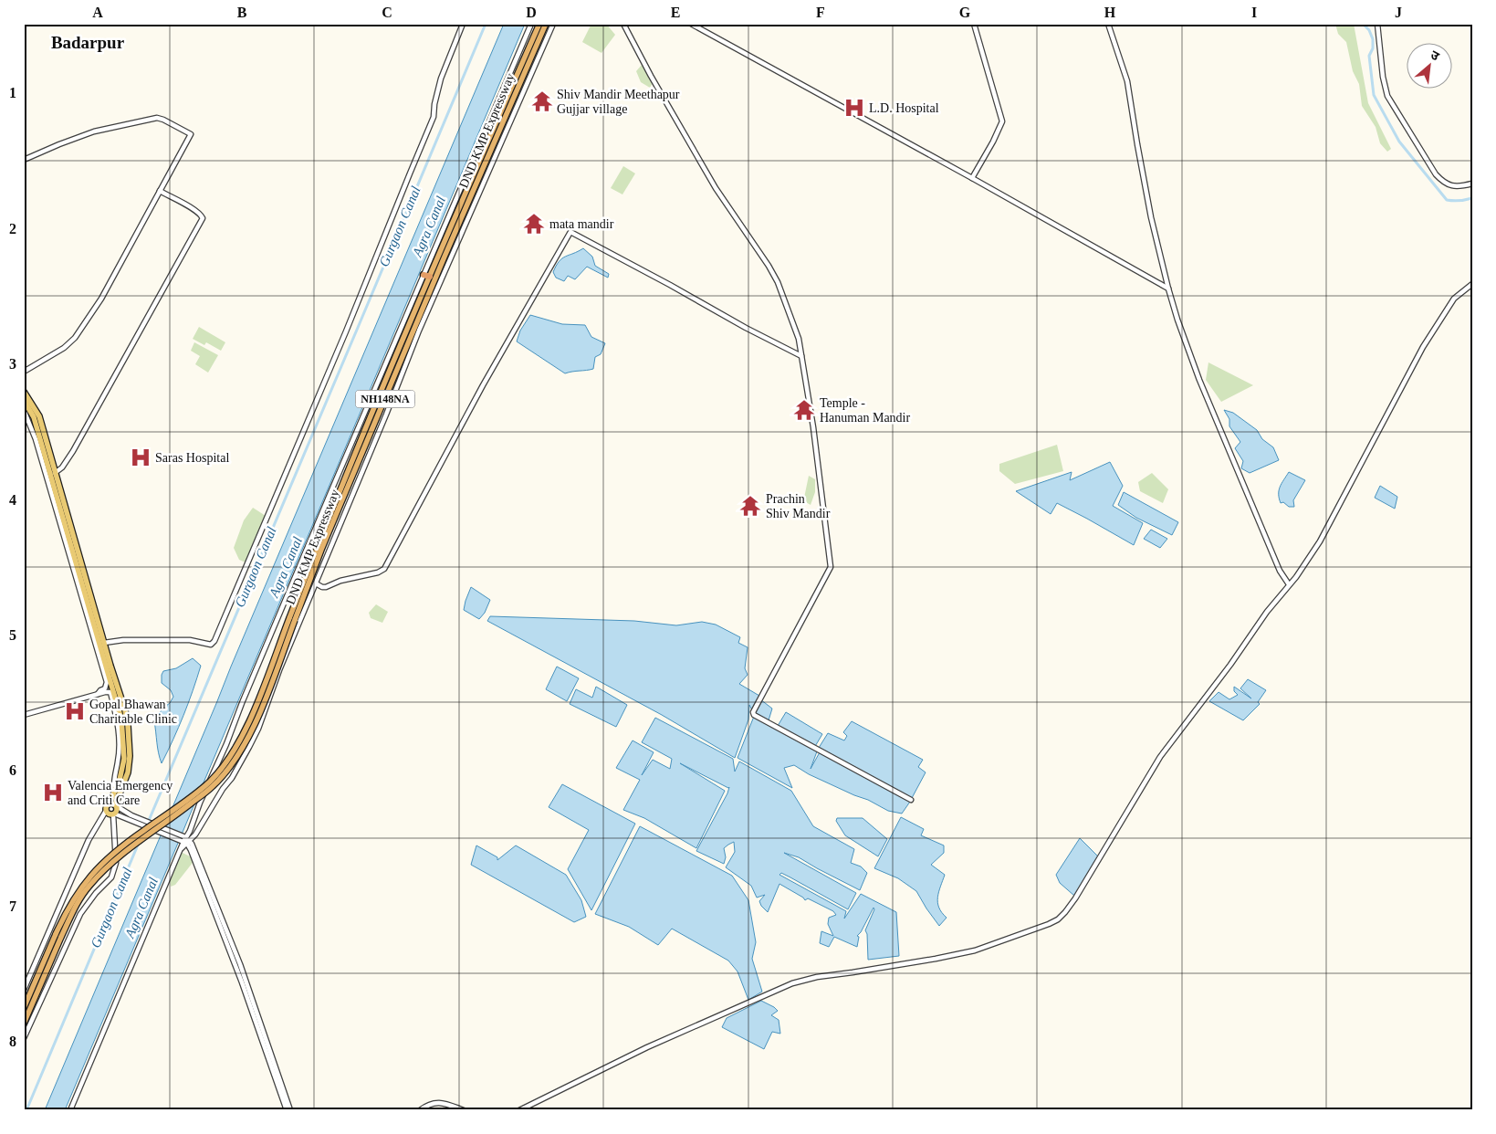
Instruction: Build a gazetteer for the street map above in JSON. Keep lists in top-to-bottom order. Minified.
{"streets":{"highway":["DND KMP Expressway","NH148NA"]},"districts":["Badarpur"],"water":["Gurgaon Canal","Agra Canal"],"places":{"temple":["Shiv Mandir Meethapur Gujjar village","mata mandir","Temple - Hanuman Mandir","Prachin Shiv Mandir"],"hospital":["L.D. Hospital","Saras Hospital","Gopal Bhawan Charitable Clinic","Valencia Emergency and Criti Care"]},"north":"top right","grid":{"columns":["A","B","C","D","E","F","G","H","I","J"],"rows":["1","2","3","4","5","6","7","8"]}}
